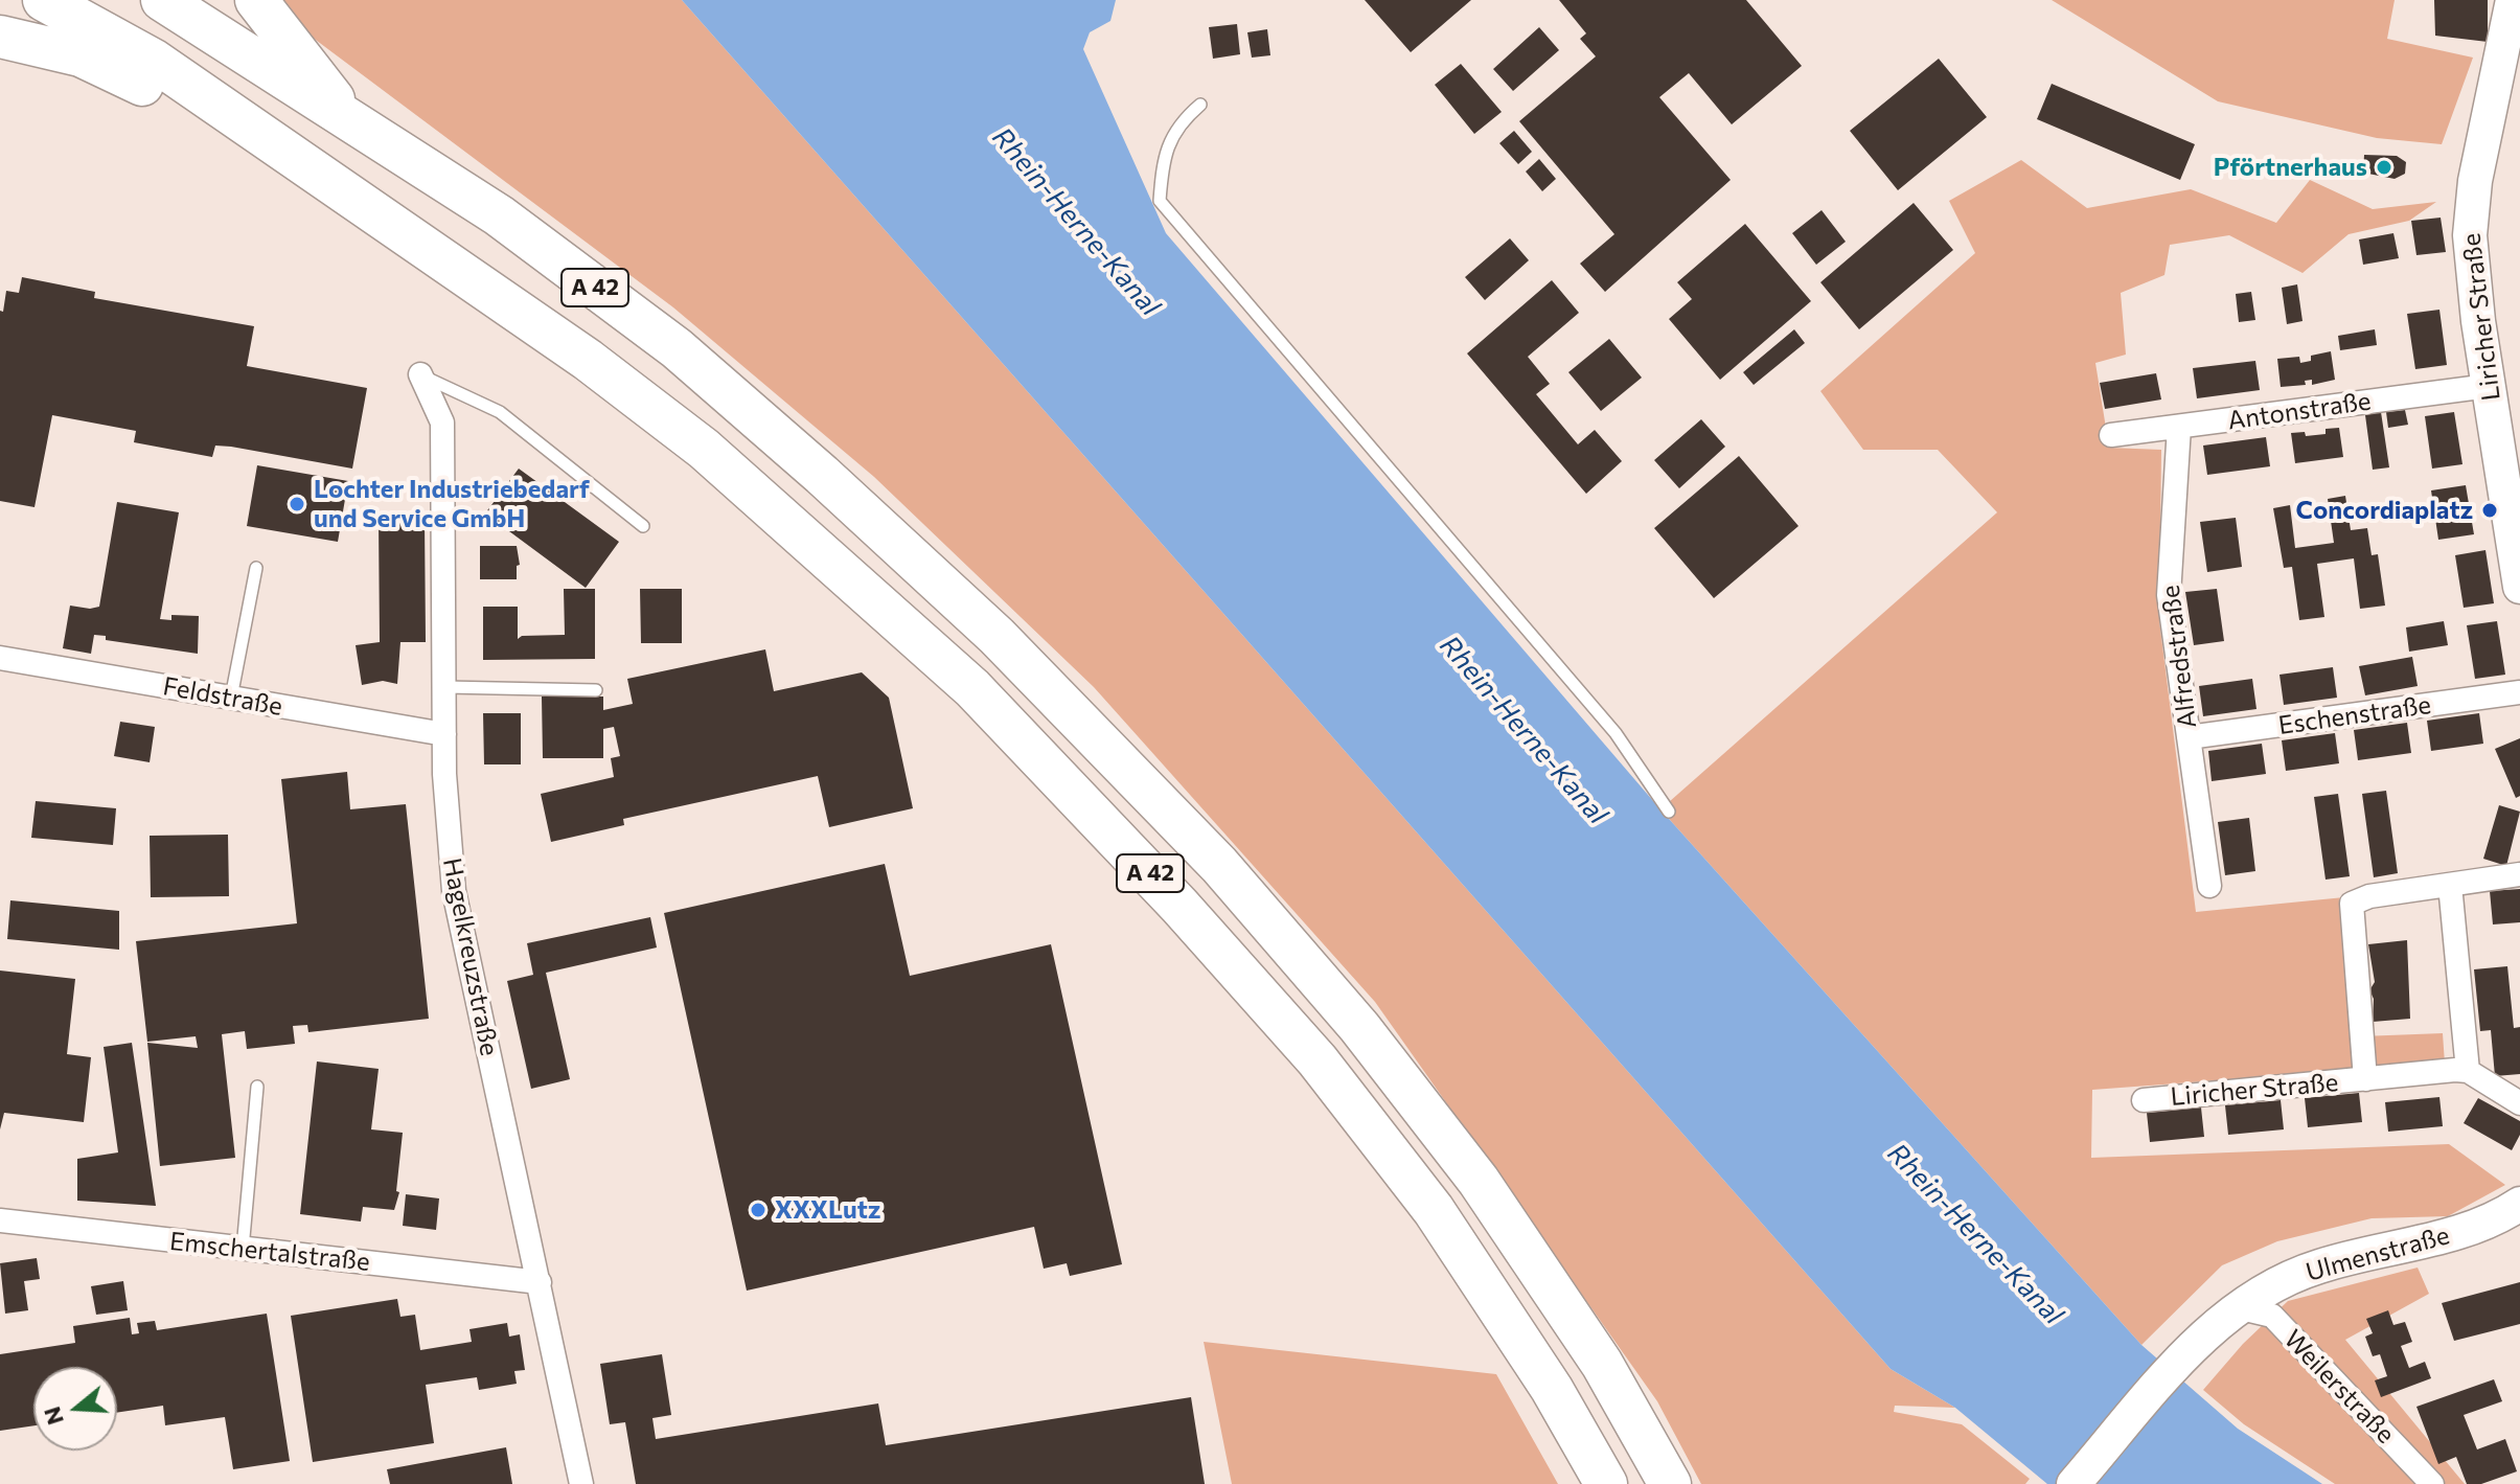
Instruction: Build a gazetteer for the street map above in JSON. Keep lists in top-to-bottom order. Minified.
{"streets":{"highway":["A 42"],"street":["Liricher Straße","Antonstraße","Alfredstraße","Feldstraße","Eschenstraße","Hagelkreuzstraße","Emschertalstraße","Ulmenstraße","Weilerstraße"]},"crossings":[["Liricher Straße","Antonstraße"],["Antonstraße","Alfredstraße"],["Alfredstraße","Eschenstraße"],["Feldstraße","Hagelkreuzstraße"],["Hagelkreuzstraße","Emschertalstraße"],["Ulmenstraße","Weilerstraße"]],"water":["Rhein-Herne-Kanal"],"places":["Pförtnerhaus","Lochter Industriebedarf und Service GmbH","Concordiaplatz","XXXLutz"],"north":"left"}
